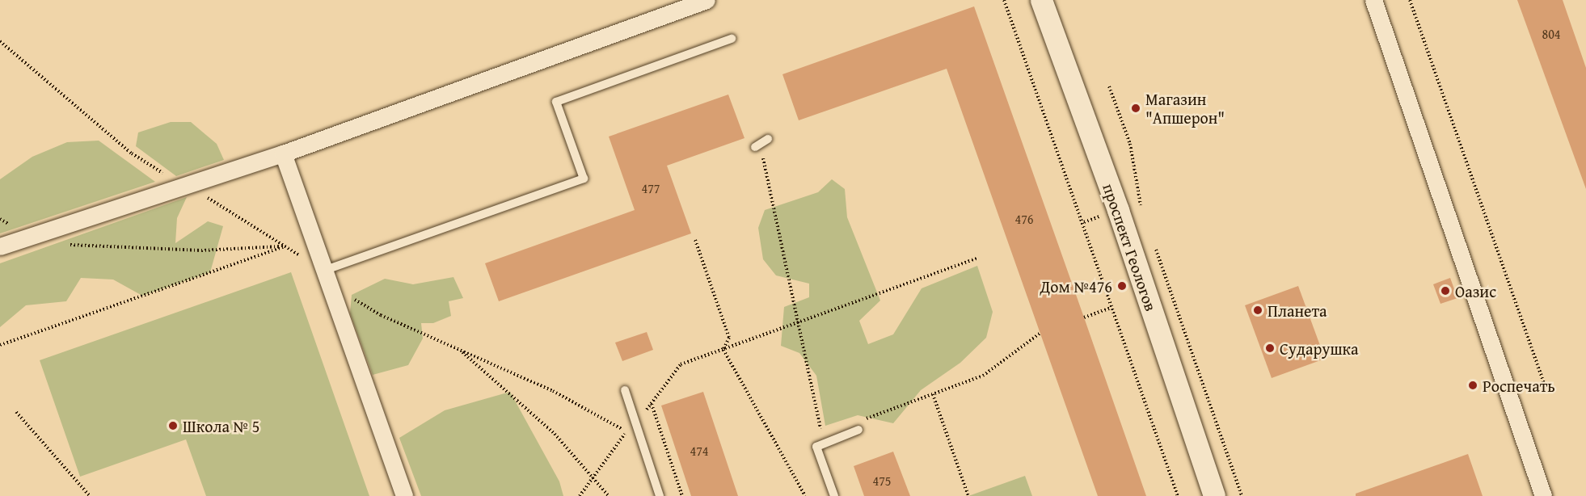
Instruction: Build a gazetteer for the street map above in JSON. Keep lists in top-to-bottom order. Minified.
{"streets":{"street":["проспект Геологов"]},"places":["Магазин \"Апшерон\"","Дом №476","Оазис","Планета","Сударушка","Роспечать","Школа № 5"],"house_numbers":["804","477","476","474","475"]}
